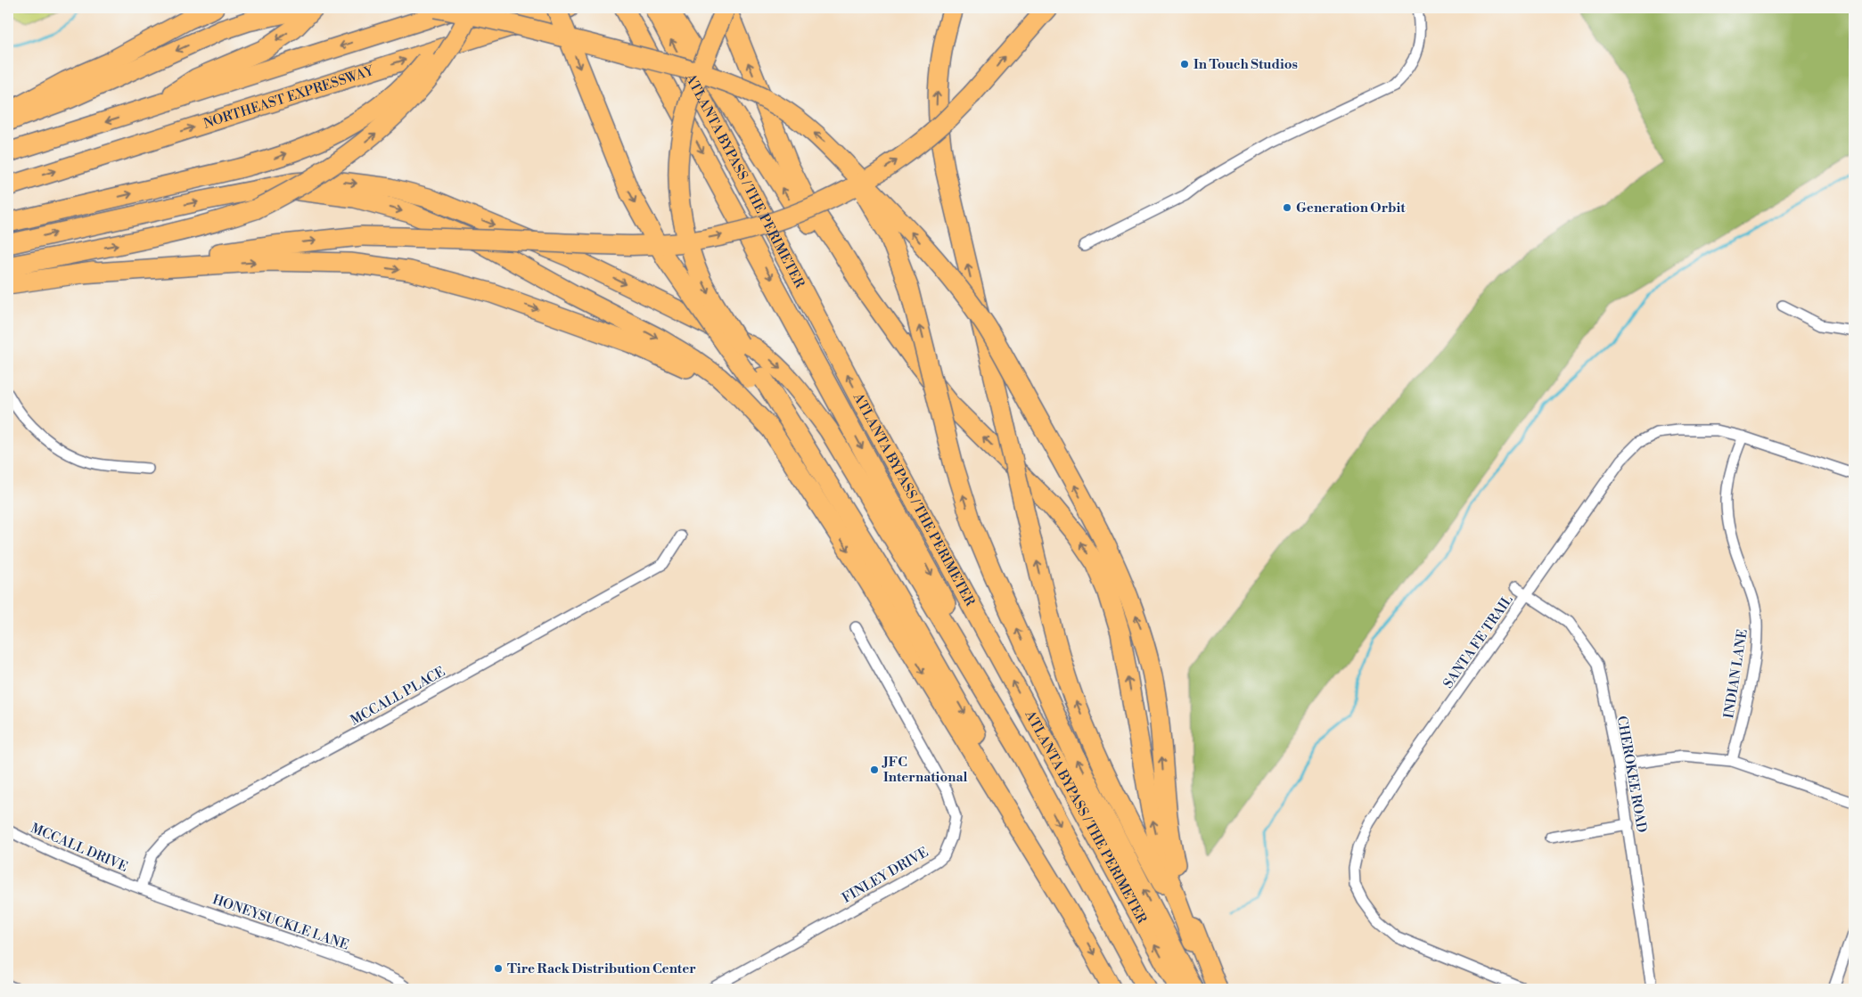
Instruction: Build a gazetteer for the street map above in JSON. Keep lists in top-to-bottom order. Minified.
{"streets":{"highway":["NORTHEAST EXPRESSWAY","ATLANTA BYPASS / THE PERIMETER"],"street":["SANTA FE TRAIL","INDIAN LANE","MCCALL PLACE","CHEROKEE ROAD","MCCALL DRIVE","FINLEY DRIVE","HONEYSUCKLE LANE"]},"crossings":[["SANTA FE TRAIL","INDIAN LANE"],["SANTA FE TRAIL","CHEROKEE ROAD"],["MCCALL PLACE","MCCALL DRIVE"],["MCCALL PLACE","HONEYSUCKLE LANE"],["MCCALL DRIVE","HONEYSUCKLE LANE"]],"places":["In Touch Studios","Generation Orbit","JFC International","Tire Rack Distribution Center"]}
